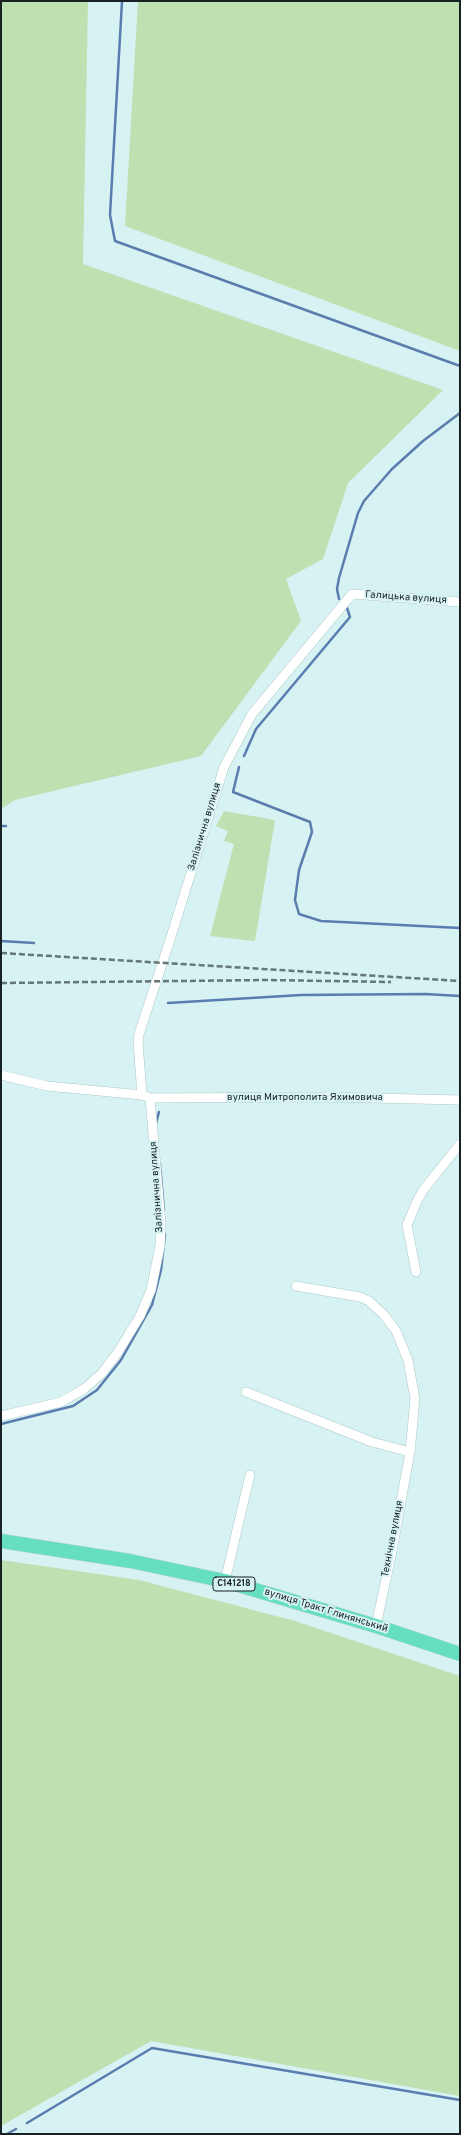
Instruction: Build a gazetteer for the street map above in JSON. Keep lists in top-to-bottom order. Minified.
{"streets":{"main road":["С141218","вулиця Тракт Глинянський"],"street":["Галицька вулиця","Залізнична вулиця","вулиця Митрополита Яхимовича","Технічна вулиця"]},"crossings":[["Галицька вулиця","Залізнична вулиця"],["Залізнична вулиця","вулиця Митрополита Яхимовича"],["Технічна вулиця","вулиця Тракт Глинянський"]]}
